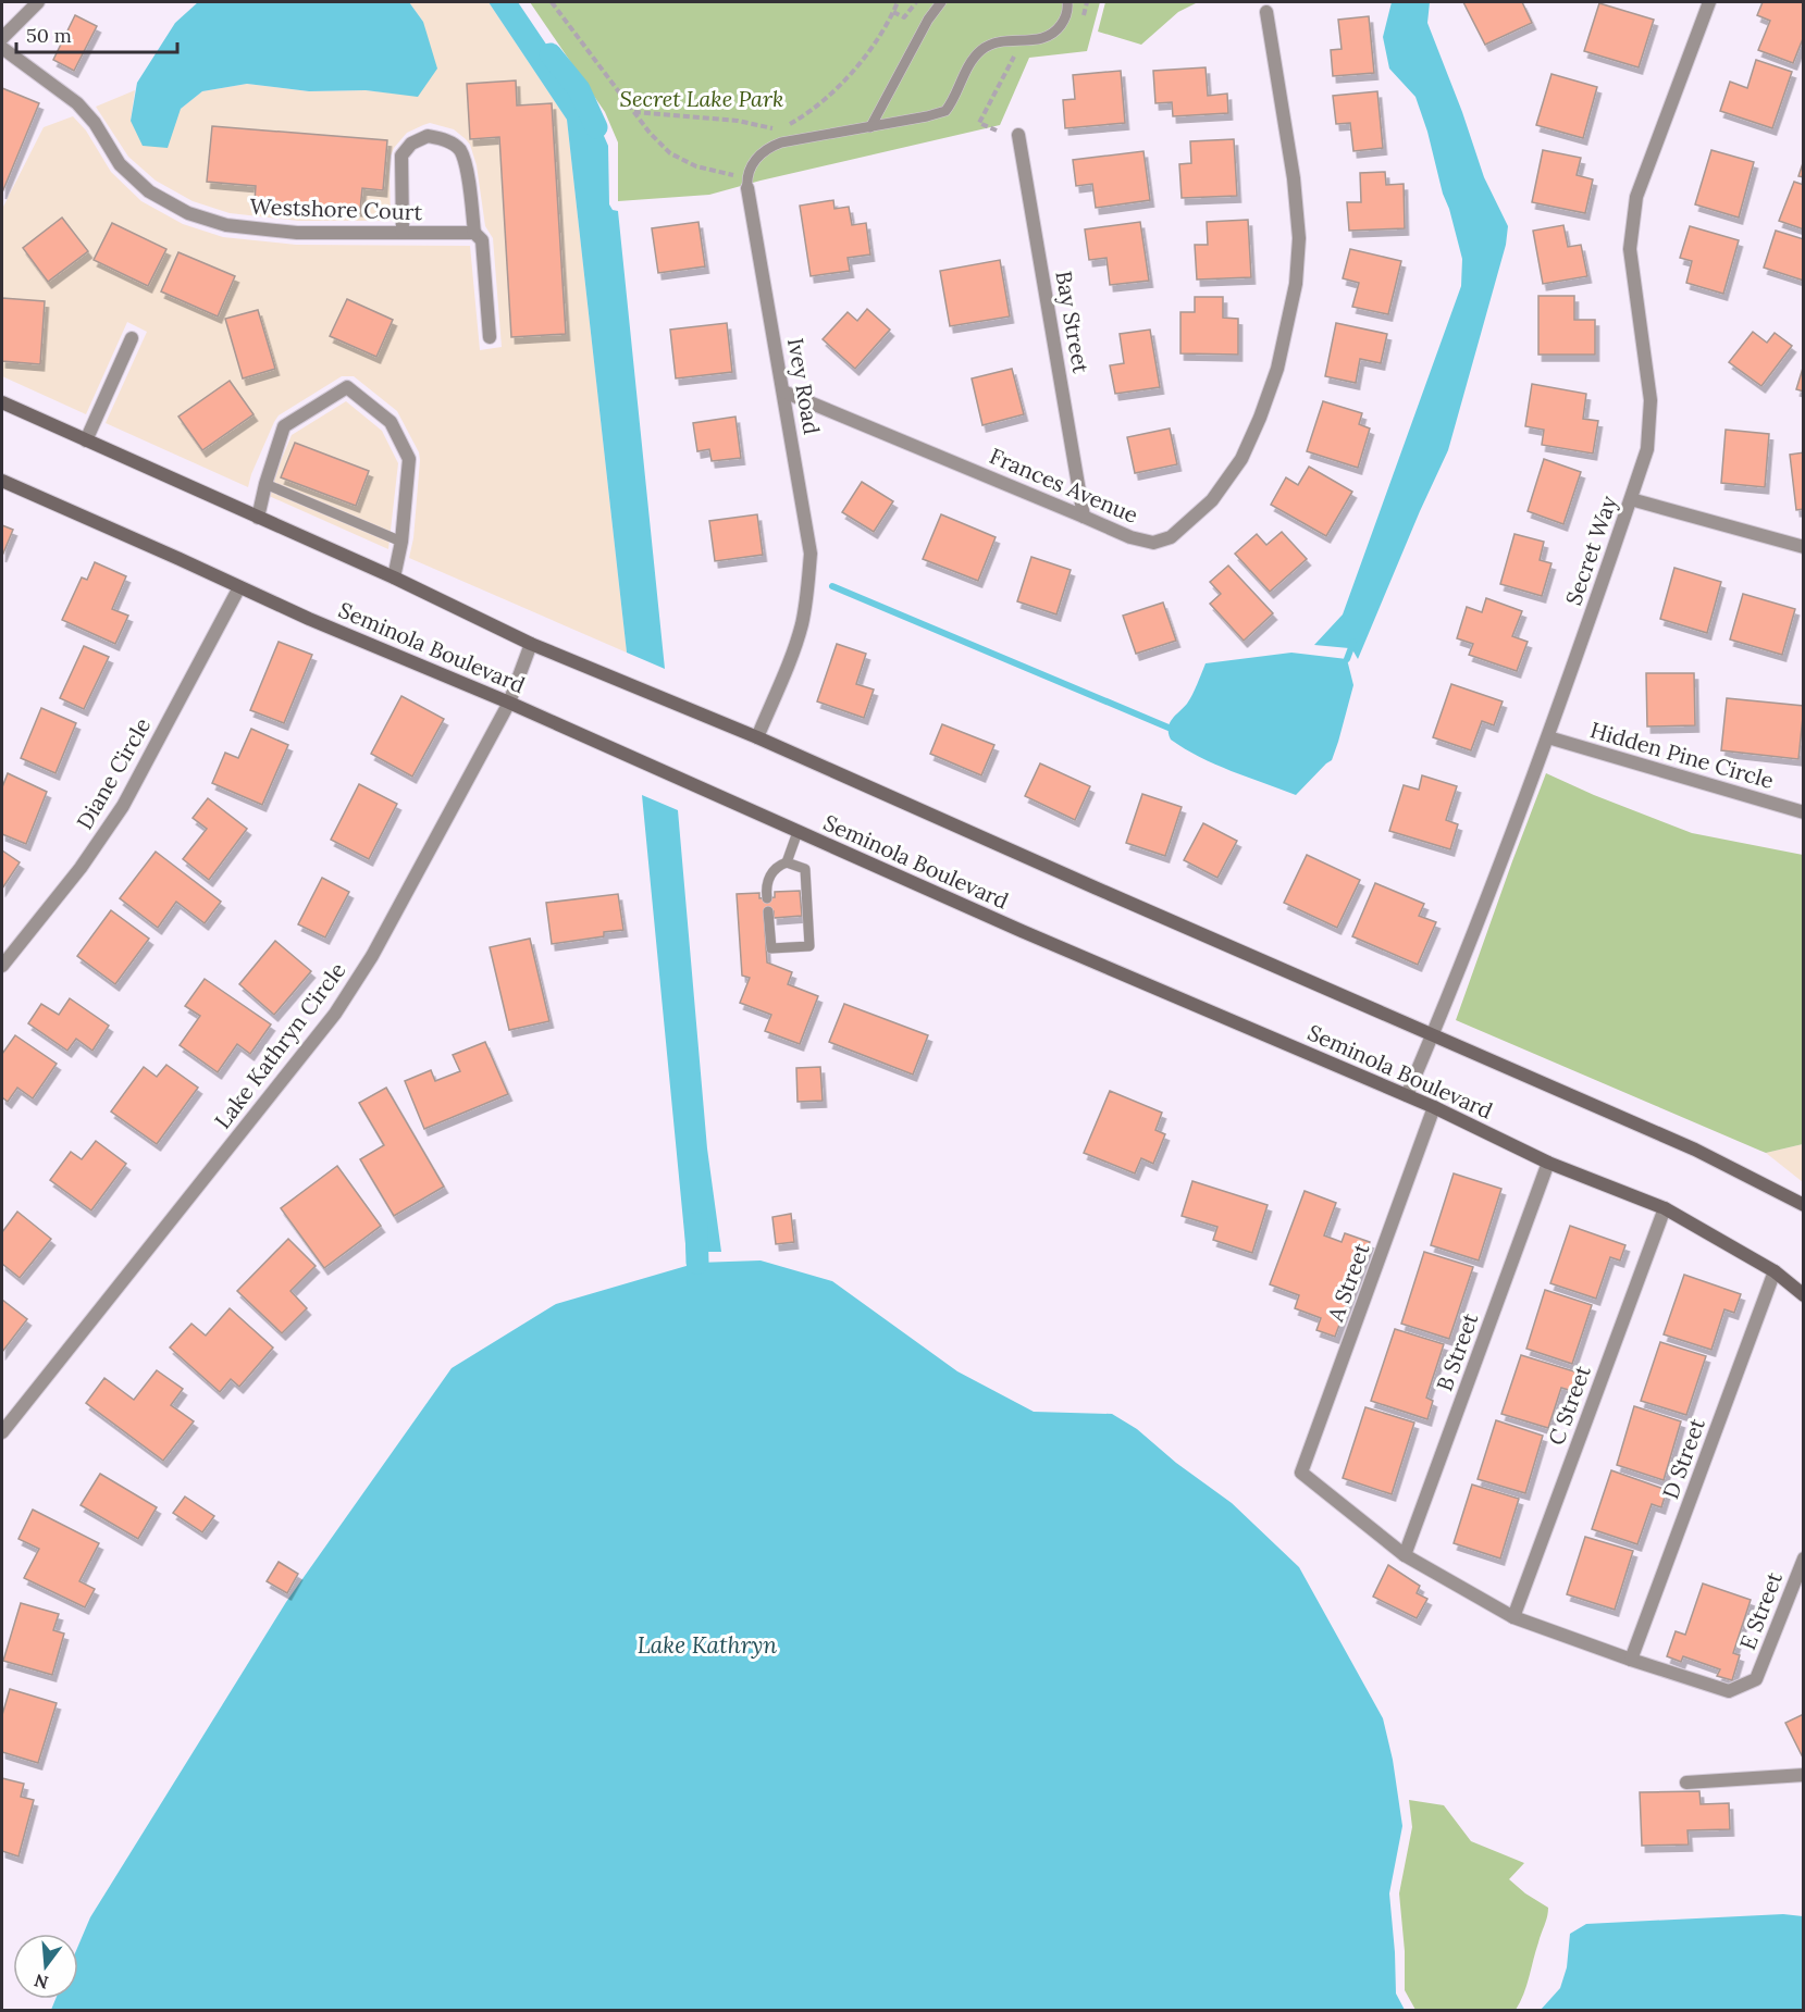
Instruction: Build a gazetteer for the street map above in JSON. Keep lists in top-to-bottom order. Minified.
{"streets":{"main road":["Seminola Boulevard"],"street":["Westshore Court","Bay Street","Ivey Road","Frances Avenue","Secret Way","Hidden Pine Circle","Diane Circle","Lake Kathryn Circle","A Street","B Street","C Street","D Street","E Street"]},"crossings":[["Bay Street","Frances Avenue"],["Ivey Road","Frances Avenue"],["Ivey Road","Seminola Boulevard"],["Secret Way","Seminola Boulevard"],["Secret Way","Hidden Pine Circle"],["Seminola Boulevard","Diane Circle"],["Seminola Boulevard","Lake Kathryn Circle"],["Seminola Boulevard","A Street"],["Seminola Boulevard","B Street"],["Seminola Boulevard","C Street"],["Seminola Boulevard","D Street"],["A Street","B Street"],["D Street","E Street"]],"water":["Lake Kathryn"],"parks":["Secret Lake Park"],"scale_bar":"50 m","north":"bottom"}
